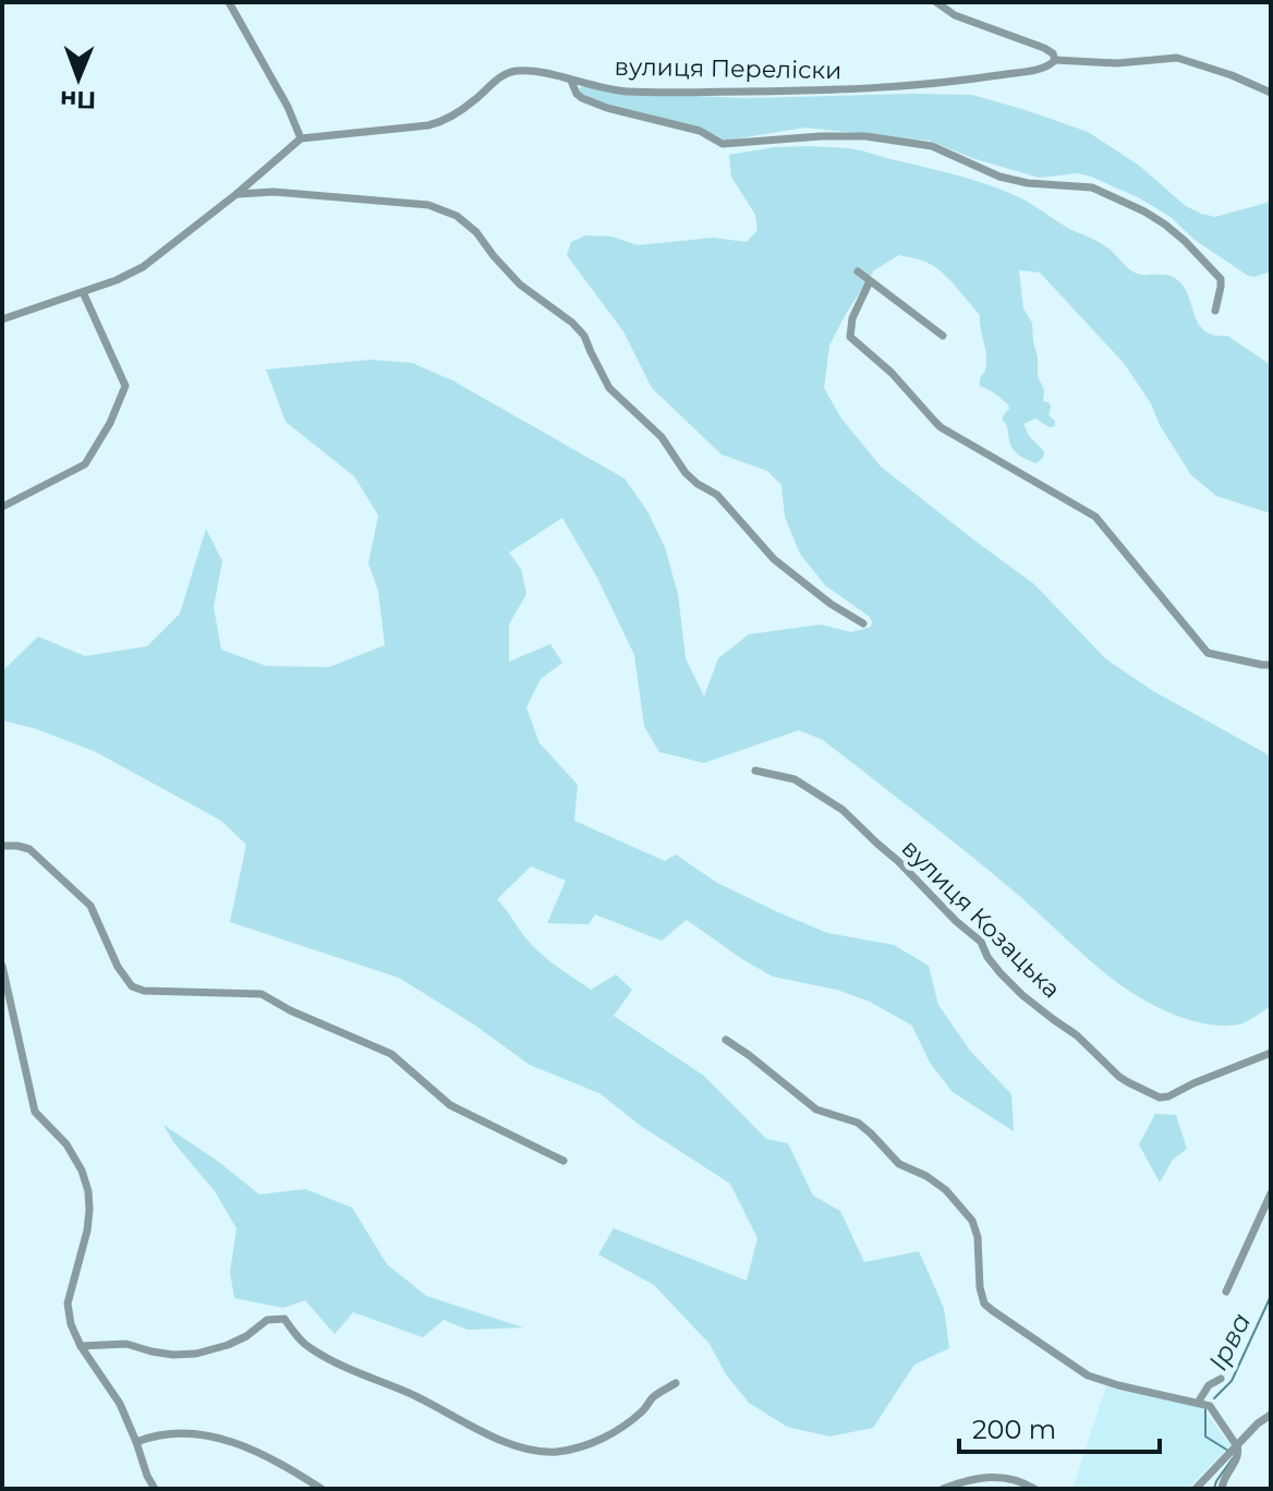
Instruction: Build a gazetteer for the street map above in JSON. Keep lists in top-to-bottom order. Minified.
{"streets":{"street":["вулиця Переліски","вулиця Козацька"]},"water":["Ірва"],"scale_bar":"200 m","north":"bottom"}
